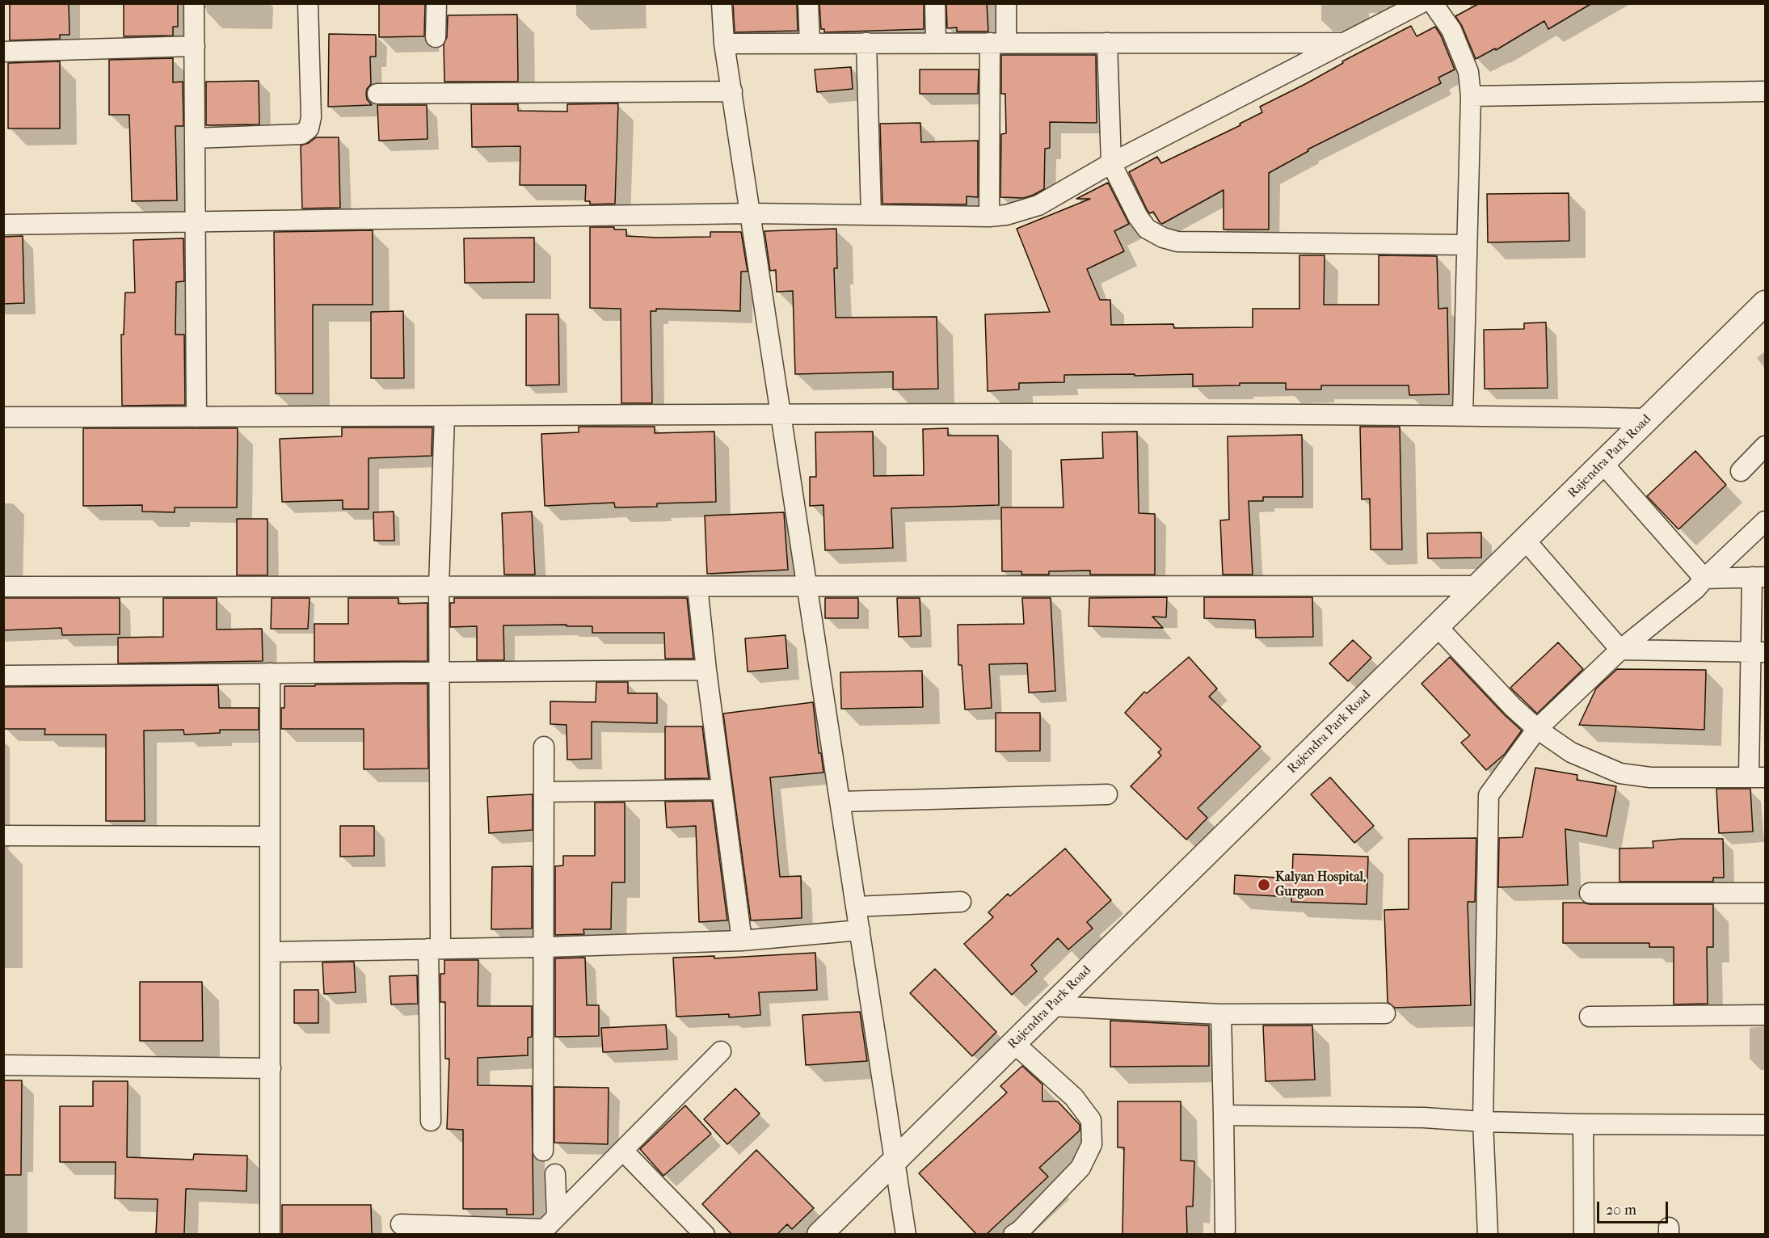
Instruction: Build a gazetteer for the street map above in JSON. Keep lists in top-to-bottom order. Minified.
{"streets":{"street":["Rajendra Park Road"]},"places":["Kalyan Hospital, Gurgaon"],"scale_bar":"20 m"}
